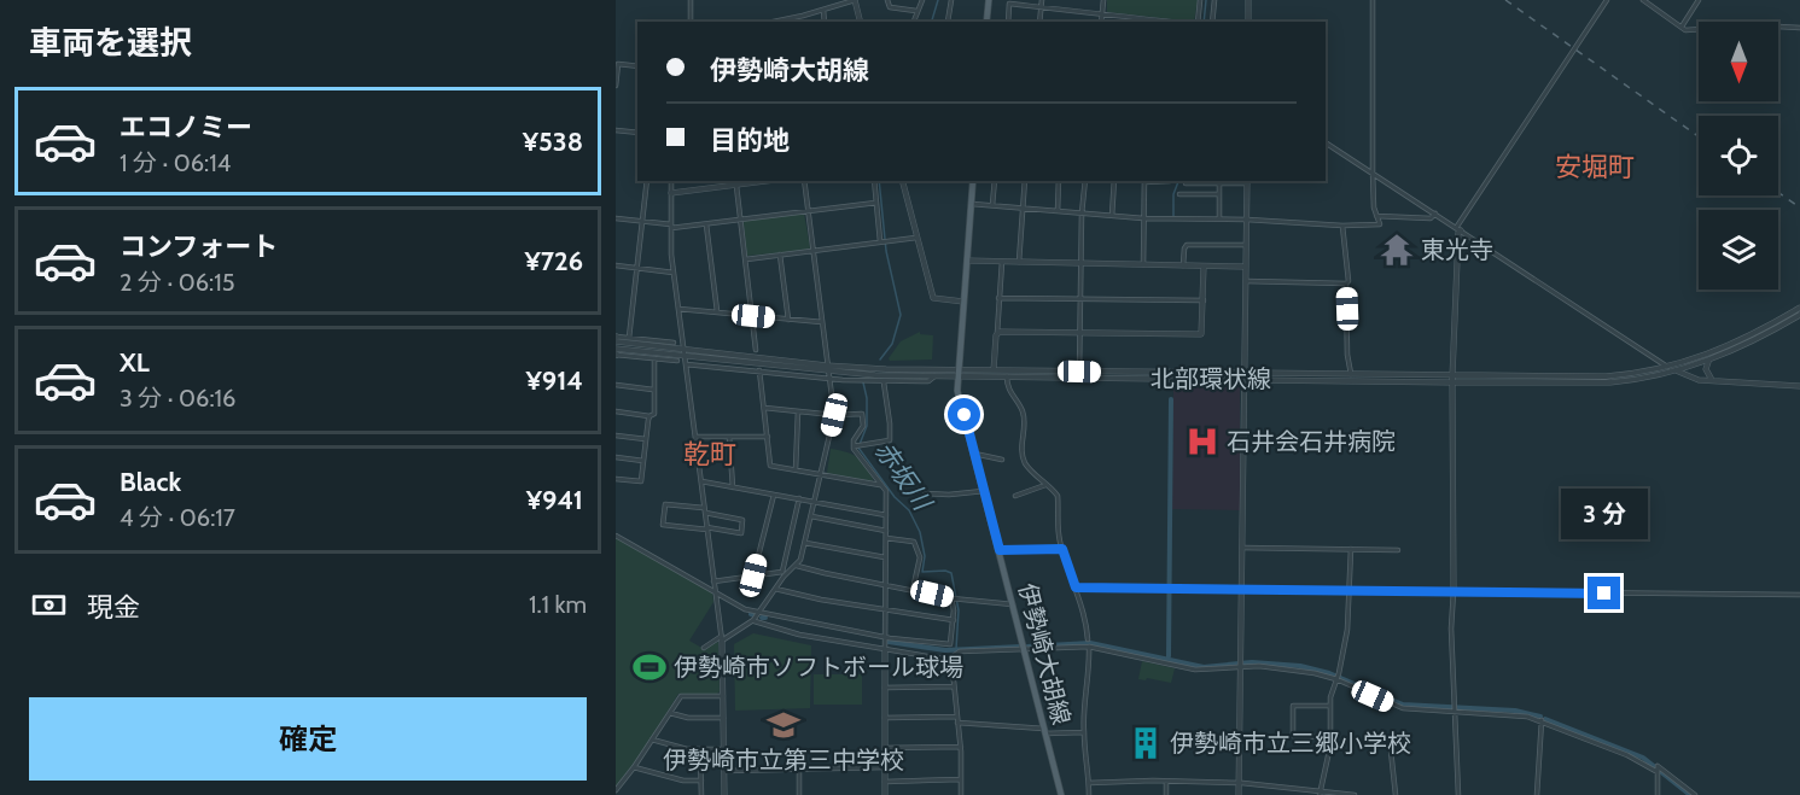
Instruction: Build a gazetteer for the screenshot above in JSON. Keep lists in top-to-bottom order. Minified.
{"streets":{"main road":["伊勢崎大胡線"],"street":["北部環状線"]},"crossings":[["北部環状線","伊勢崎大胡線"]],"districts":["安堀町","乾町"],"water":["赤坂川"],"places":{"temple":["東光寺"],"hospital":["石井会石井病院"],"sports":["伊勢崎市ソフトボール球場"],"school or university":["伊勢崎市立第三中学校"],"building":["伊勢崎市立三郷小学校"]},"north":"bottom","page":{"heading":"車両を選択","banner":["伊勢崎大胡線","目的地"],"list":[{"name":"エコノミー","note":"1 分 · 06:14","value":"¥538"},{"name":"コンフォート","note":"2 分 · 06:15","value":"¥726"},{"name":"XL","note":"3 分 · 06:16","value":"¥914"},{"name":"Black","note":"4 分 · 06:17","value":"¥941"}],"bubble":"3 分","pay":["現金","1.1 km"],"buttons":"確定"}}
